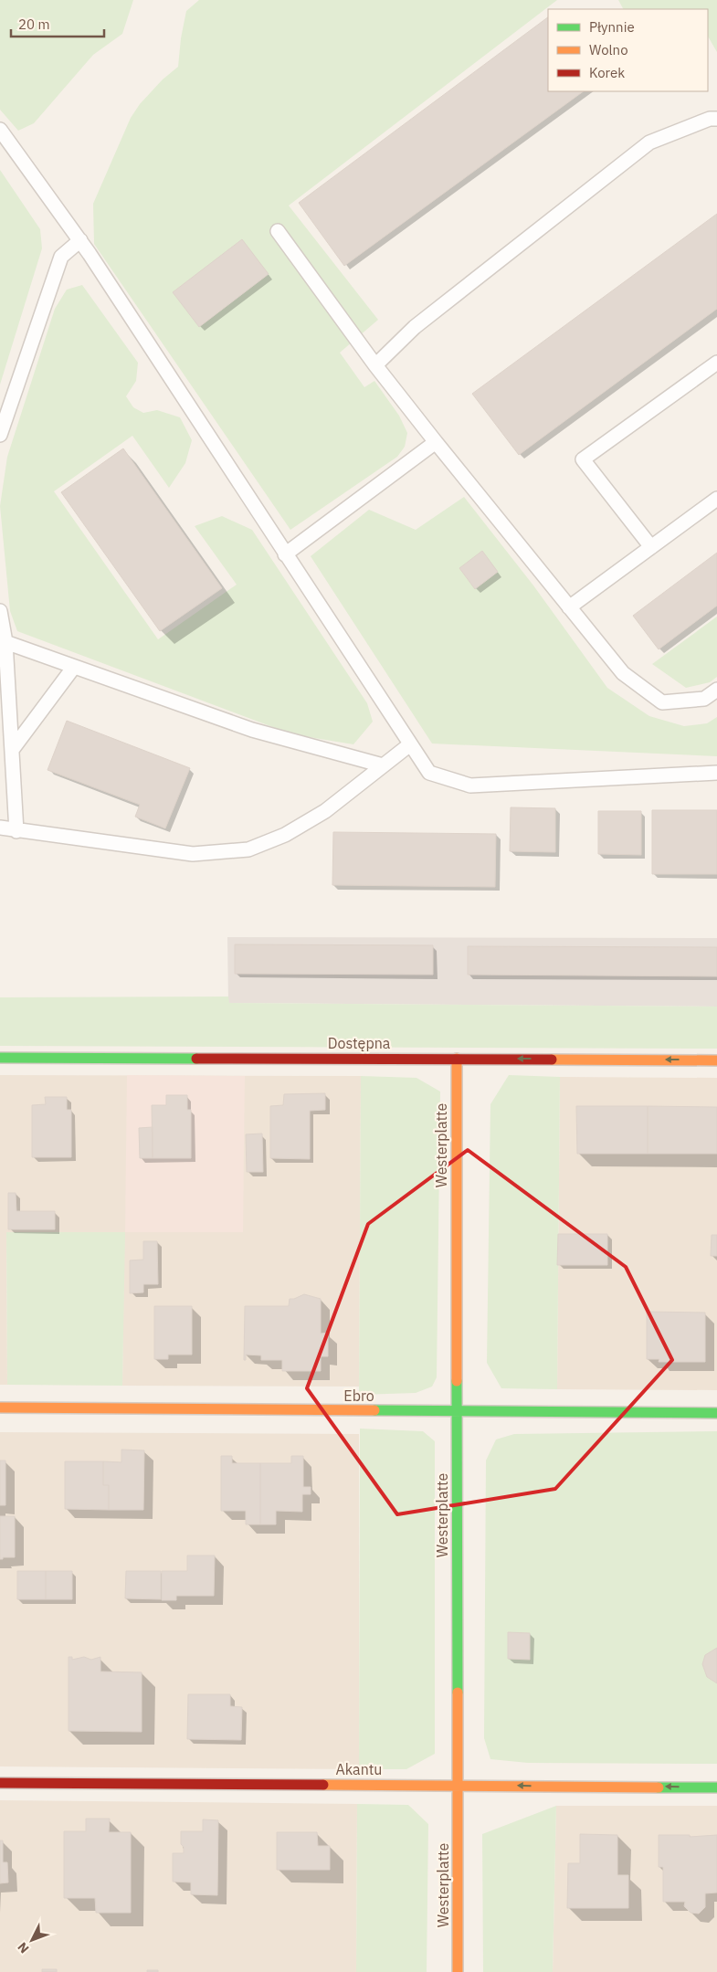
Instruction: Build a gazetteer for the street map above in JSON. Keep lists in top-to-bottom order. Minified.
{"streets":{"street":["Dostępna","Westerplatte","Ebro","Akantu"]},"crossings":[["Dostępna","Westerplatte"],["Westerplatte","Ebro"],["Westerplatte","Akantu"]],"one_way":["Dostępna","Akantu"],"legend":["Płynnie","Wolno","Korek"],"scale_bar":"20 m","north":"bottom left"}
